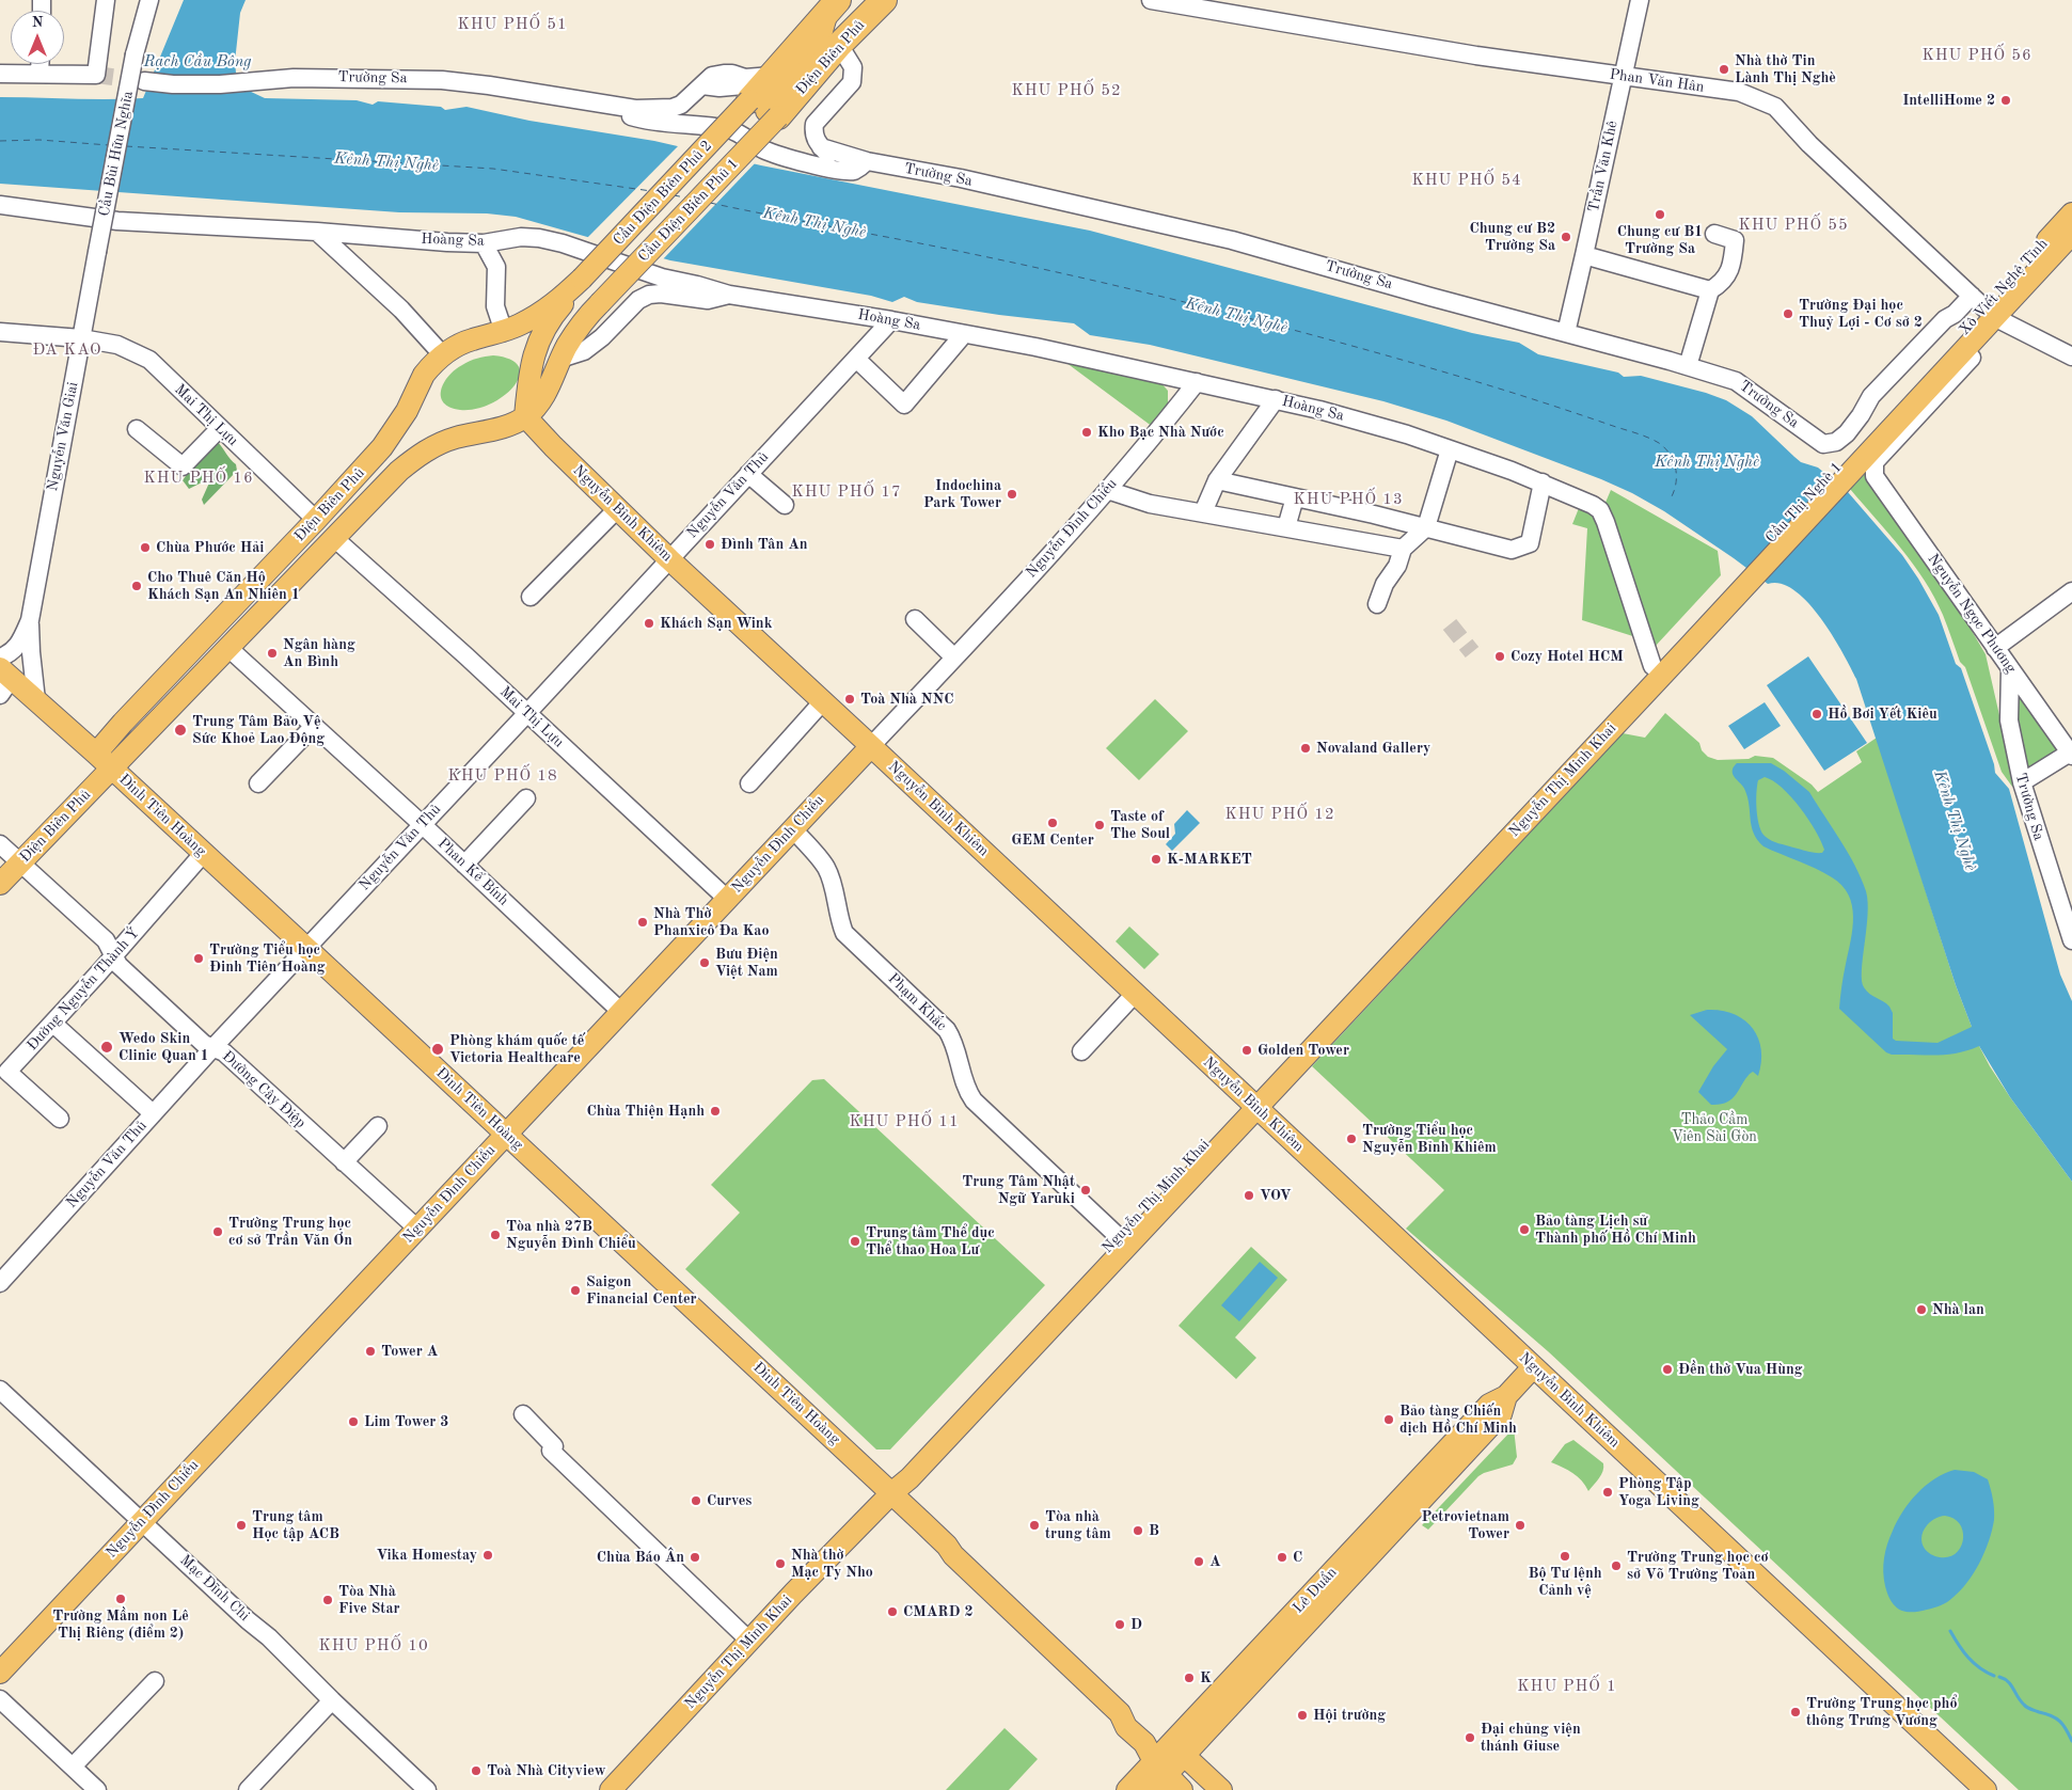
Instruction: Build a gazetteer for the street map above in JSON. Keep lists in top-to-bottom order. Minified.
{"streets":{"highway":["Điện Biên Phủ"],"main road":["Cầu Điện Biên Phủ 2","Cầu Điện Biên Phủ 1","Xô Viết Nghệ Tĩnh","Cầu Thị Nghè 1","Ðiện Biên Phủ","Nguyễn Bỉnh Khiêm","Nguyễn Đình Chiểu","Nguyễn Thị Minh Khai","Đinh Tiên Hoàng","Lê Duẩn"],"street":["Trường Sa","Phan Văn Hân","Cầu Bùi Hữu Nghĩa","Trần Văn Khê","Hoàng Sa","Mai Thị Lựu","Nguyễn Văn Giai","Nguyễn Văn Thủ","Nguyễn Ngọc Phương","Phan Kế Bính","Đường Nguyễn Thành Ý","Phạm Khắc","Đường Cây Điệp","Mạc Đĩnh Chi"]},"crossings":[["Điện Biên Phủ","Cầu Điện Biên Phủ 2"],["Điện Biên Phủ","Cầu Điện Biên Phủ 1"],["Điện Biên Phủ","Ðiện Biên Phủ"],["Điện Biên Phủ","Đinh Tiên Hoàng"],["Điện Biên Phủ","Đường Cây Điệp"],["Trường Sa","Trần Văn Khê"],["Trường Sa","Xô Viết Nghệ Tĩnh"],["Trường Sa","Nguyễn Ngọc Phương"],["Phan Văn Hân","Trần Văn Khê"],["Phan Văn Hân","Xô Viết Nghệ Tĩnh"],["Cầu Bùi Hữu Nghĩa","Nguyễn Văn Giai"],["Cầu Điện Biên Phủ 2","Cầu Điện Biên Phủ 1"],["Cầu Điện Biên Phủ 2","Ðiện Biên Phủ"],["Cầu Điện Biên Phủ 1","Ðiện Biên Phủ"],["Hoàng Sa","Nguyễn Văn Thủ"],["Hoàng Sa","Nguyễn Đình Chiểu"],["Hoàng Sa","Nguyễn Thị Minh Khai"],["Xô Viết Nghệ Tĩnh","Cầu Thị Nghè 1"],["Xô Viết Nghệ Tĩnh","Nguyễn Ngọc Phương"],["Mai Thị Lựu","Nguyễn Văn Giai"],["Mai Thị Lựu","Nguyễn Văn Thủ"],["Mai Thị Lựu","Ðiện Biên Phủ"],["Mai Thị Lựu","Nguyễn Đình Chiểu"],["Nguyễn Văn Giai","Đinh Tiên Hoàng"],["Nguyễn Văn Thủ","Nguyễn Bỉnh Khiêm"],["Nguyễn Văn Thủ","Đinh Tiên Hoàng"],["Nguyễn Văn Thủ","Phan Kế Bính"],["Nguyễn Văn Thủ","Đường Cây Điệp"],["Cầu Thị Nghè 1","Nguyễn Thị Minh Khai"],["Ðiện Biên Phủ","Nguyễn Bỉnh Khiêm"],["Ðiện Biên Phủ","Đinh Tiên Hoàng"],["Ðiện Biên Phủ","Phan Kế Bính"],["Nguyễn Bỉnh Khiêm","Nguyễn Đình Chiểu"],["Nguyễn Bỉnh Khiêm","Nguyễn Thị Minh Khai"],["Nguyễn Bỉnh Khiêm","Lê Duẩn"],["Nguyễn Đình Chiểu","Đinh Tiên Hoàng"],["Nguyễn Đình Chiểu","Phan Kế Bính"],["Nguyễn Đình Chiểu","Phạm Khắc"],["Nguyễn Đình Chiểu","Đường Cây Điệp"],["Nguyễn Đình Chiểu","Mạc Đĩnh Chi"],["Nguyễn Thị Minh Khai","Đinh Tiên Hoàng"],["Nguyễn Thị Minh Khai","Phạm Khắc"],["Đinh Tiên Hoàng","Đường Nguyễn Thành Ý"],["Đinh Tiên Hoàng","Lê Duẩn"],["Đường Nguyễn Thành Ý","Đường Cây Điệp"]],"districts":["KHU PHỐ 51","KHU PHỐ 56","KHU PHỐ 52","KHU PHỐ 54","KHU PHỐ 55","ĐA KAO","KHU PHỐ 16","KHU PHỐ 17","KHU PHỐ 13","KHU PHỐ 18","KHU PHỐ 12","KHU PHỐ 11","KHU PHỐ 10","KHU PHỐ 1"],"water":["Rạch Cầu Bông","Kênh Thị Nghè"],"parks":["Thảo Cầm Viên Sài Gòn"],"places":["Nhà thờ Tin Lành Thị Nghè","IntelliHome 2","Chung cư B1 Trường Sa","Chung cư B2 Trường Sa","Trường Đại học Thuỷ Lợi - Cơ sở 2","Kho Bạc Nhà Nước","Indochina Park Tower","Đình Tân An","Chùa Phước Hải","Cho Thuê Căn Hộ Khách Sạn An Nhiên 1","Khách Sạn Wink","Ngân hàng An Bình","Cozy Hotel HCM","Toà Nhà NNC","Hồ Bơi Yết Kiêu","Trung Tâm Bảo Vệ Sức Khoẻ Lao Động","Novaland Gallery","GEM Center","Taste of The Soul","K-MARKET","Nhà Thờ Phanxicô Đa Kao","Trường Tiểu học Đinh Tiên Hoàng","Bưu Điện Việt Nam","Wedo Skin Clinic Quan 1","Phòng khám quốc tế Victoria Healthcare","Golden Tower","Chùa Thiện Hạnh","Trường Tiểu học Nguyễn Bỉnh Khiêm","Trung Tâm Nhật Ngữ Yaruki","VOV","Bảo tàng Lịch sử Thành phố Hồ Chí Minh","Trường Trung học cơ sở Trần Văn Ơn","Tòa nhà 27B Nguyễn Đình Chiểu","Trung tâm Thể dục Thể thao Hoa Lư","Saigon Financial Center","Nhà lan","Tower A","Đền thờ Vua Hùng","Bảo tàng Chiến dịch Hồ Chí Minh","Lim Tower 3","Phòng Tập Yoga Living","Curves","Trung tâm Học tập ACB","Tòa nhà trung tâm","Petrovietnam Tower","B","Vika Homestay","Bộ Tư lệnh Cảnh vệ","Chùa Báo Ân","C","A","Nhà thờ Mạc Ty Nho","Trường Trung học cơ sở Võ Trường Toản","Trường Mầm non Lê Thị Riêng (điểm 2)","Tòa Nhà Five Star","CMARD 2","D","K","Trường Trung học phổ thông Trưng Vương","Hội trường","Đại chủng viện thánh Giuse","Toà Nhà Cityview"],"north":"top"}
